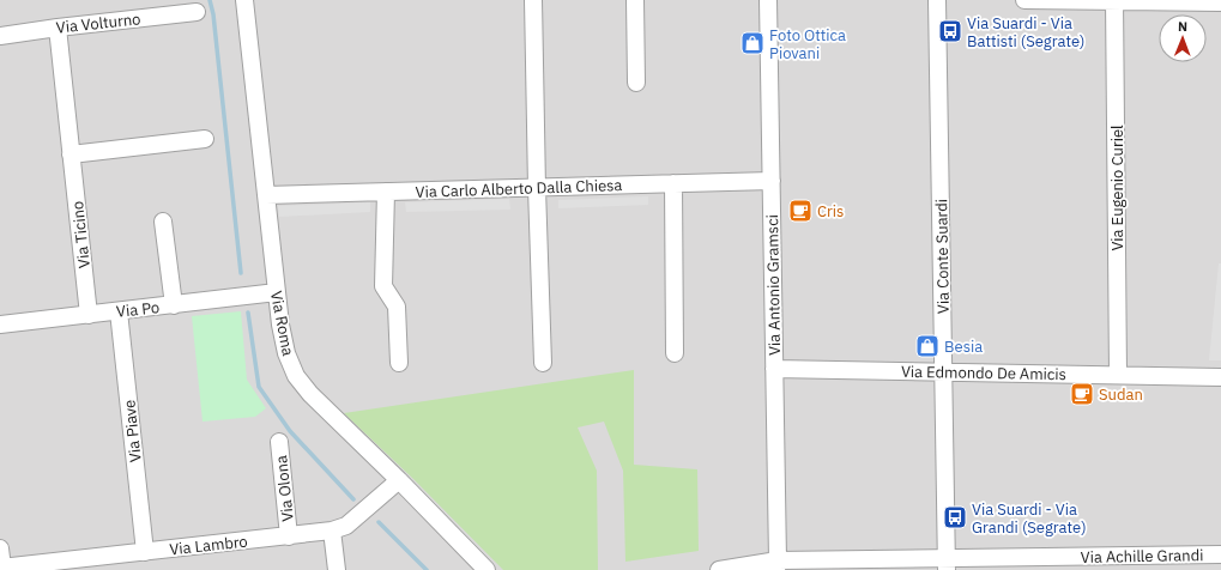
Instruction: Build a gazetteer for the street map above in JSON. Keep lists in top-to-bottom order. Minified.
{"streets":{"street":["Via Volturno","Via Carlo Alberto Dalla Chiesa","Via Eugenio Curiel","Via Ticino","Via Conte Suardi","Via Antonio Gramsci","Via Po","Via Roma","Via Edmondo De Amicis","Via Piave","Via Olona","Via Lambro","Via Achille Grandi"]},"crossings":[["Via Volturno","Via Ticino"],["Via Carlo Alberto Dalla Chiesa","Via Antonio Gramsci"],["Via Carlo Alberto Dalla Chiesa","Via Roma"],["Via Eugenio Curiel","Via Edmondo De Amicis"],["Via Ticino","Via Po"],["Via Conte Suardi","Via Edmondo De Amicis"],["Via Conte Suardi","Via Achille Grandi"],["Via Antonio Gramsci","Via Edmondo De Amicis"],["Via Antonio Gramsci","Via Achille Grandi"],["Via Po","Via Roma"],["Via Po","Via Piave"],["Via Roma","Via Lambro"],["Via Piave","Via Lambro"],["Via Olona","Via Lambro"]],"places":{"bus stop":["Via Suardi - Via Battisti (Segrate)","Via Suardi - Via Grandi (Segrate)"],"shop":["Foto Ottica Piovani","Besia"],"cafe":["Cris","Sudan"]},"north":"top"}
